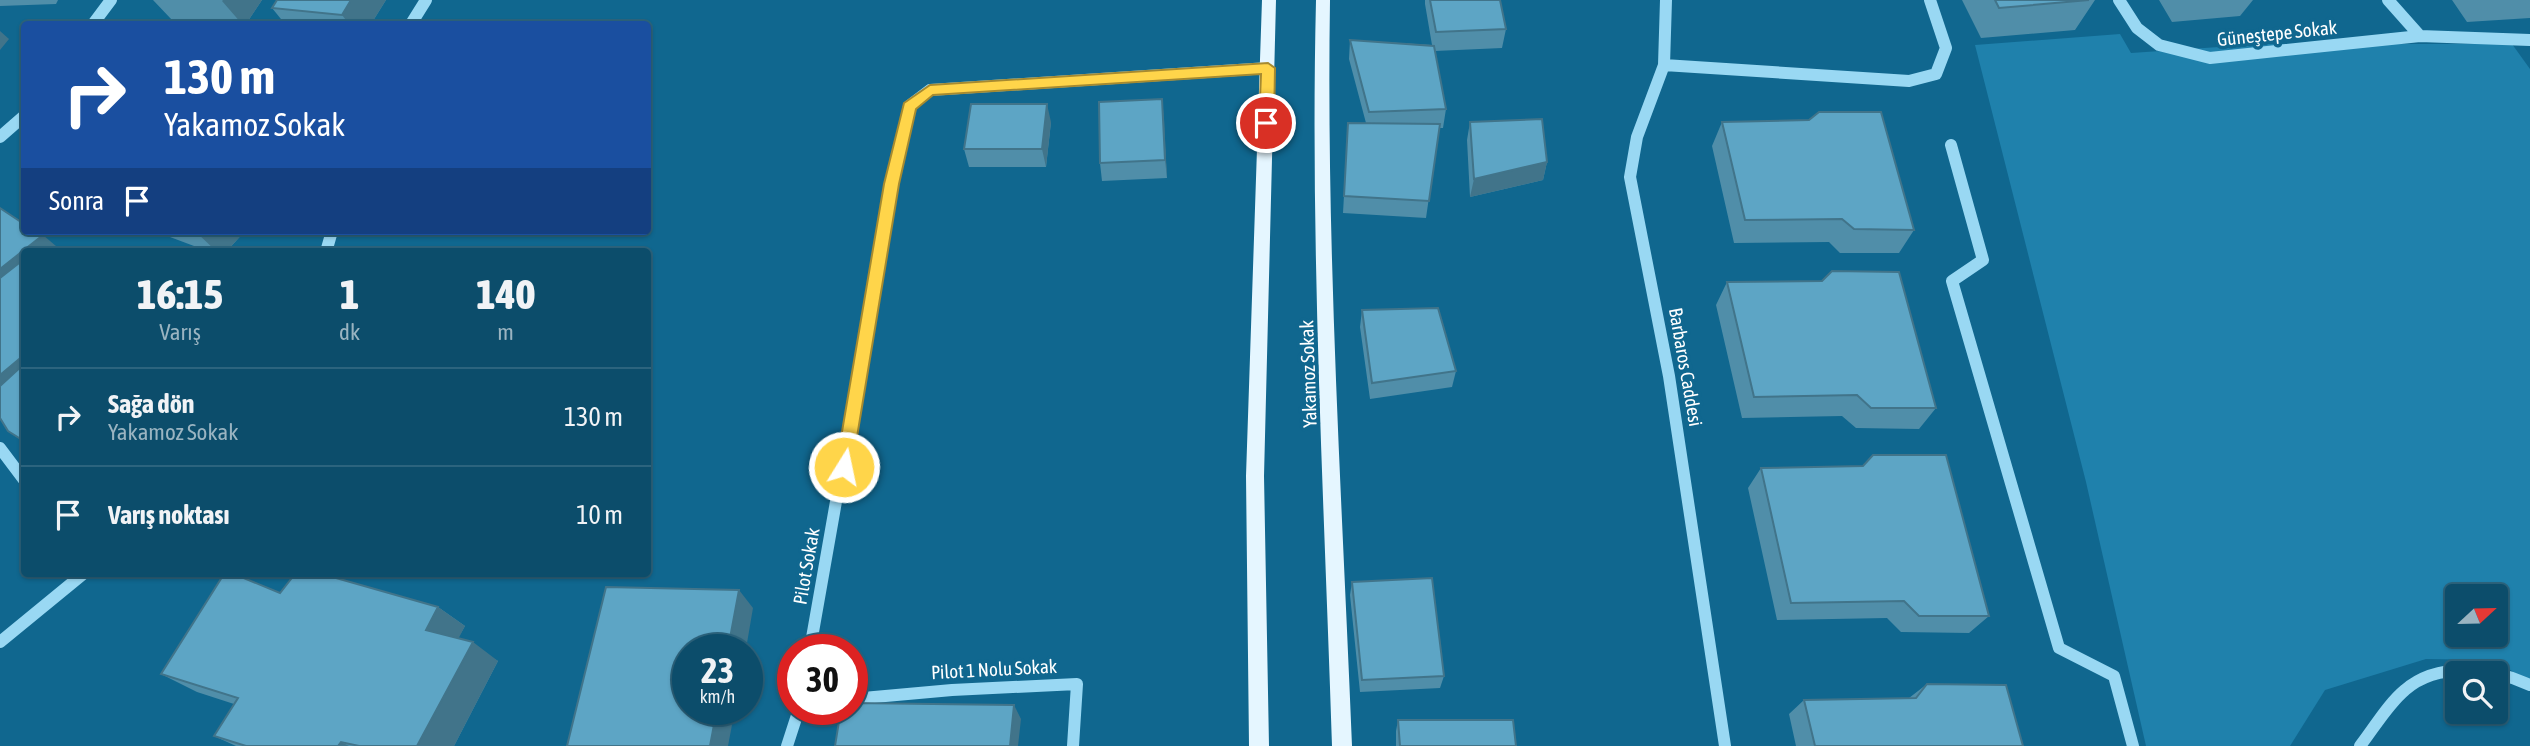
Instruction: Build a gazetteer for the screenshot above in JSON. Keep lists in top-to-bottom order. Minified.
{"streets":{"main road":["Yakamoz Sokak"],"street":["Güneştepe Sokak","Barbaros Caddesi","Pilot Sokak","Pilot 1 Nolu Sokak"]},"north":"right","page":{"turn":["130 m","Yakamoz Sokak"],"then":"Sonra","eta":["16:15","Varış","1","dk","140","m"],"list":[{"name":"Sağa dön","note":"Yakamoz Sokak","value":"130 m"},{"name":"Varış noktası","value":"10 m"}],"speed":"23 km/h","limit":"30"}}
